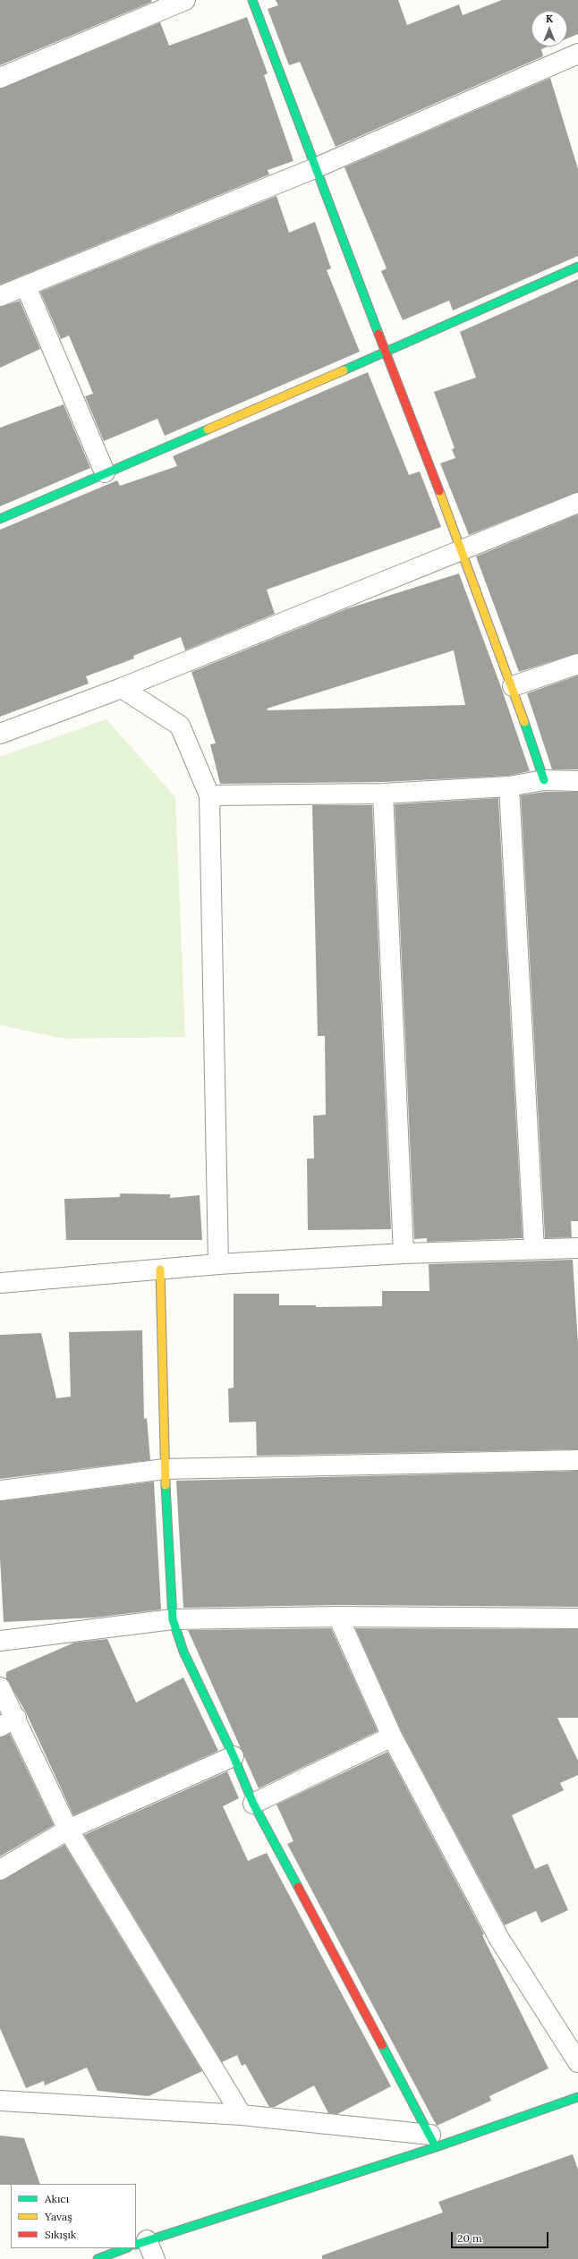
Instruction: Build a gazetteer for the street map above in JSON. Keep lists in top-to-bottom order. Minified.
{"legend":["Akıcı","Yavaş","Sıkışık"],"scale_bar":"20 m","north":"top"}
